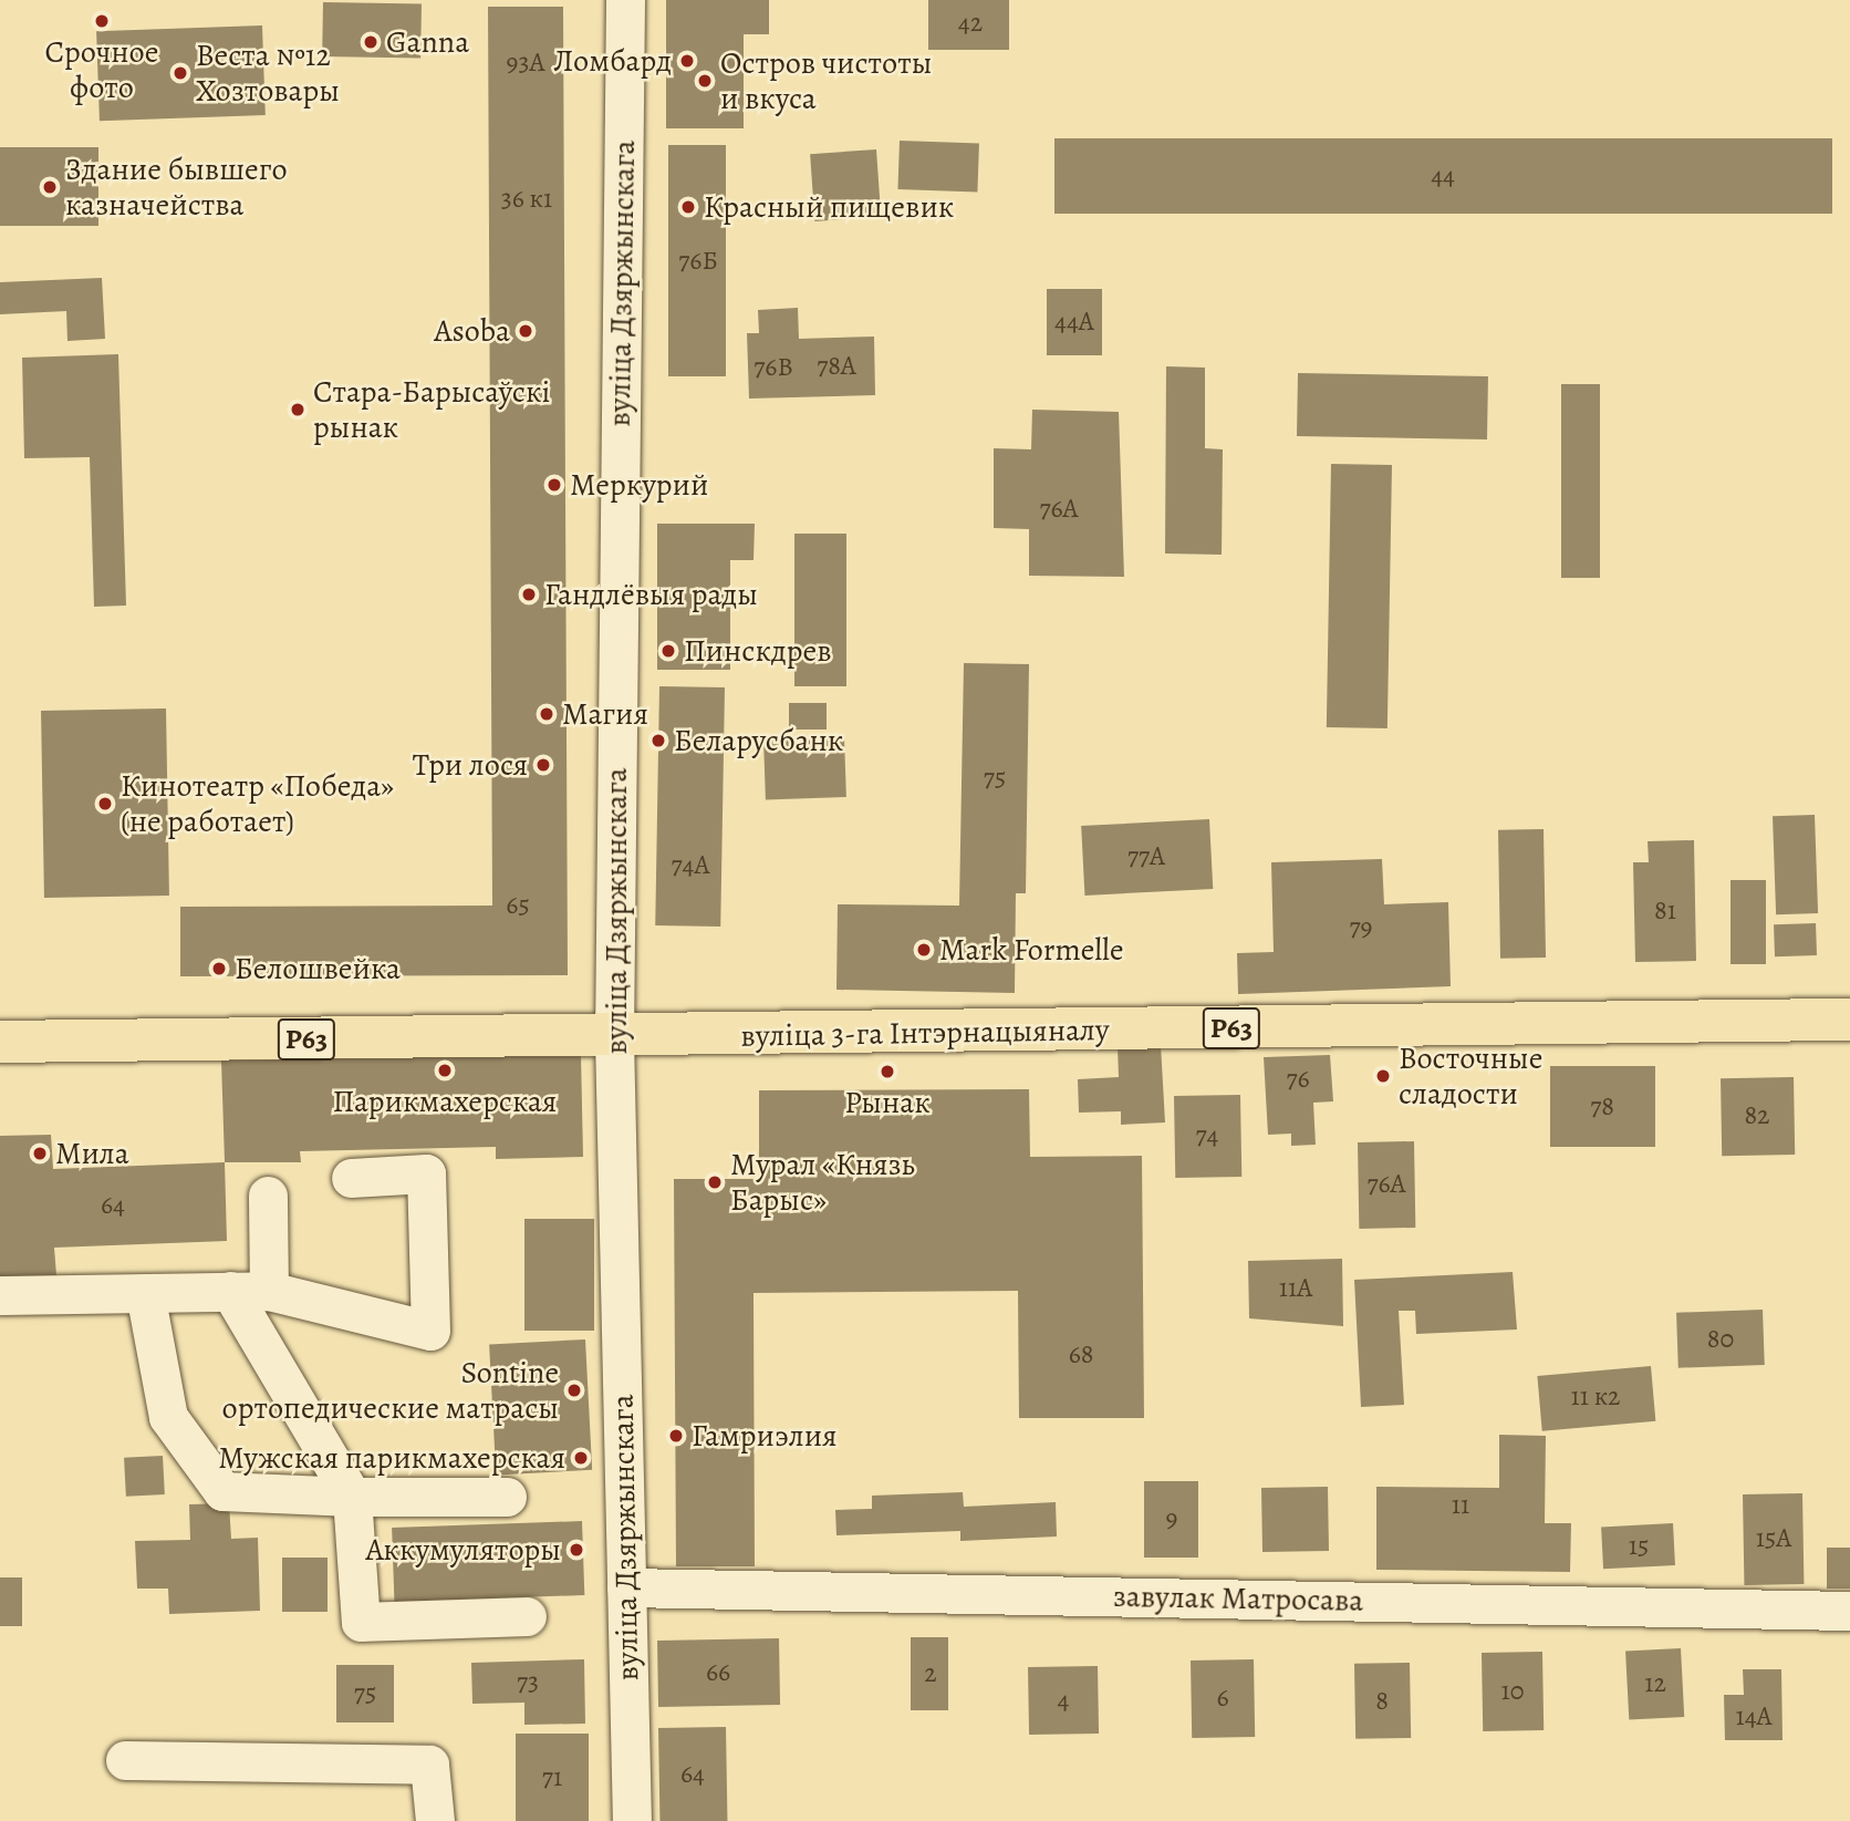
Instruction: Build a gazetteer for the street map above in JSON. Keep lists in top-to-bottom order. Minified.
{"streets":{"main road":["Р63","вуліца 3-га Інтэрнацыяналу"],"street":["вуліца Дзяржынскага","завулак Матросава"]},"crossings":[["вуліца Дзяржынскага","вуліца 3-га Інтэрнацыяналу"],["вуліца Дзяржынскага","завулак Матросава"]],"places":["Срочное фото","Ganna","Ломбард","Веста №12 Хозтовары","Остров чистоты и вкуса","Здание бывшего казначейства","Красный пищевик","Asoba","Стара-Барысаўскі рынак","Меркурий","Гандлёвыя рады","Пинскдрев","Магия","Беларусбанк","Три лося","Кинотеатр «Победа» (не работает)","Mark Formelle","Белошвейка","Парикмахерская","Рынак","Восточные сладости","Мила","Мурал «Князь Барыс»","Sontine ортопедические матрасы","Гамриэлия","Мужская парикмахерская","Аккумуляторы"],"house_numbers":["42","93А","44","36 к1","76Б","44А","78А","76В","76А","75","77А","74А","65","81","79","76","78","82","74","76А","64","11А","80","68","11 к2","11","9","15А","15","66","2","73","12","10","75","6","4","8","14А","64","71"]}
